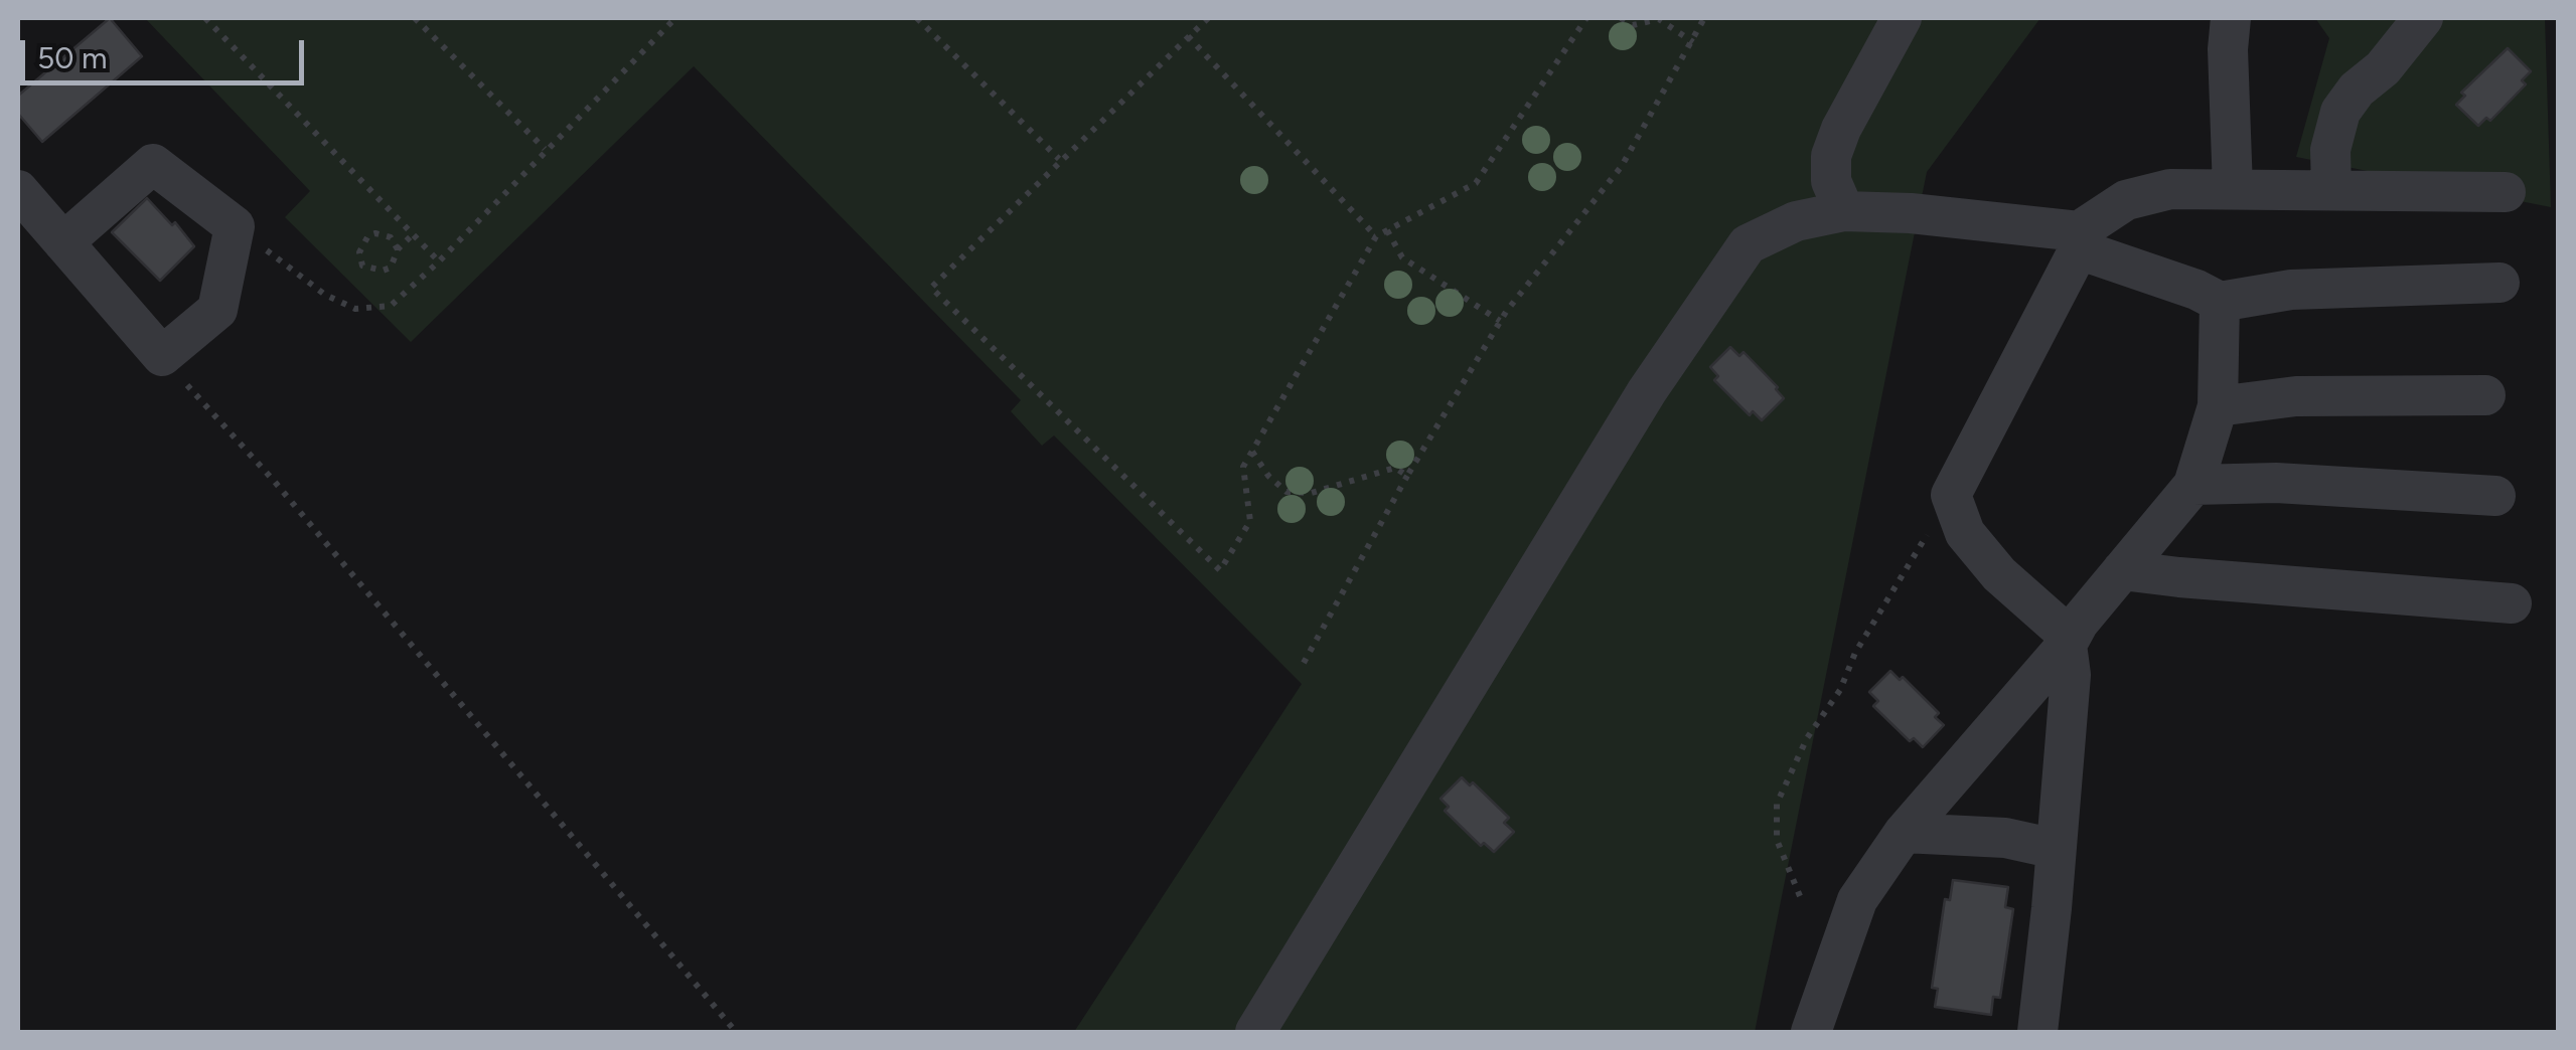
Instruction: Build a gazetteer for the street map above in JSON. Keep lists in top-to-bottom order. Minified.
{"scale_bar":"50 m"}
